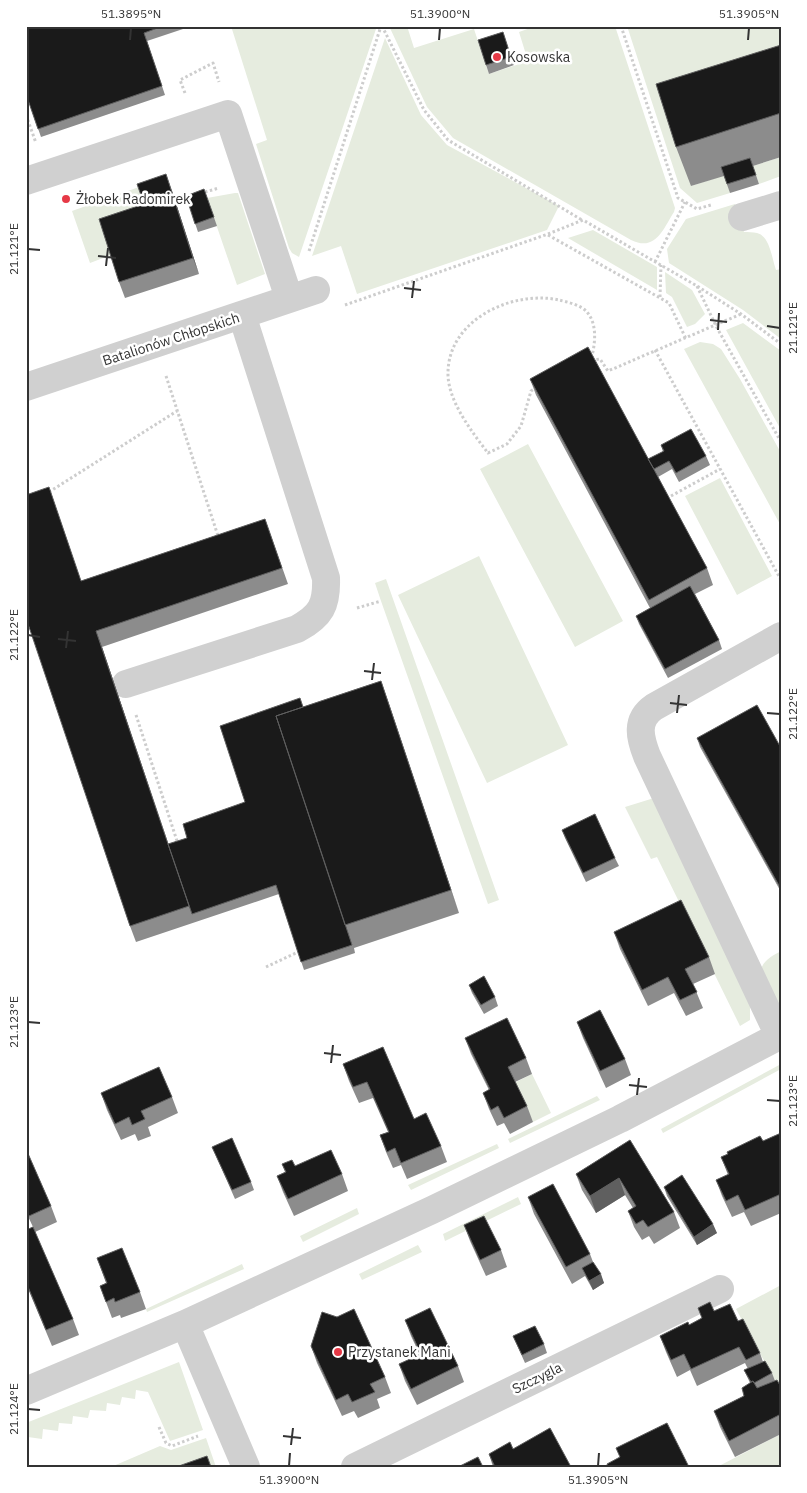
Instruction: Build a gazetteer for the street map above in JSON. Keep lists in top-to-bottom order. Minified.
{"streets":{"street":["Batalionów Chłopskich","Szczygla"]},"places":["Kosowska","Żłobek Radomirek","Przystanek Mani"],"coordinates":["51.3895°N","51.3900°N","51.3905°N","21.121°E","21.122°E","21.123°E","21.124°E"]}
